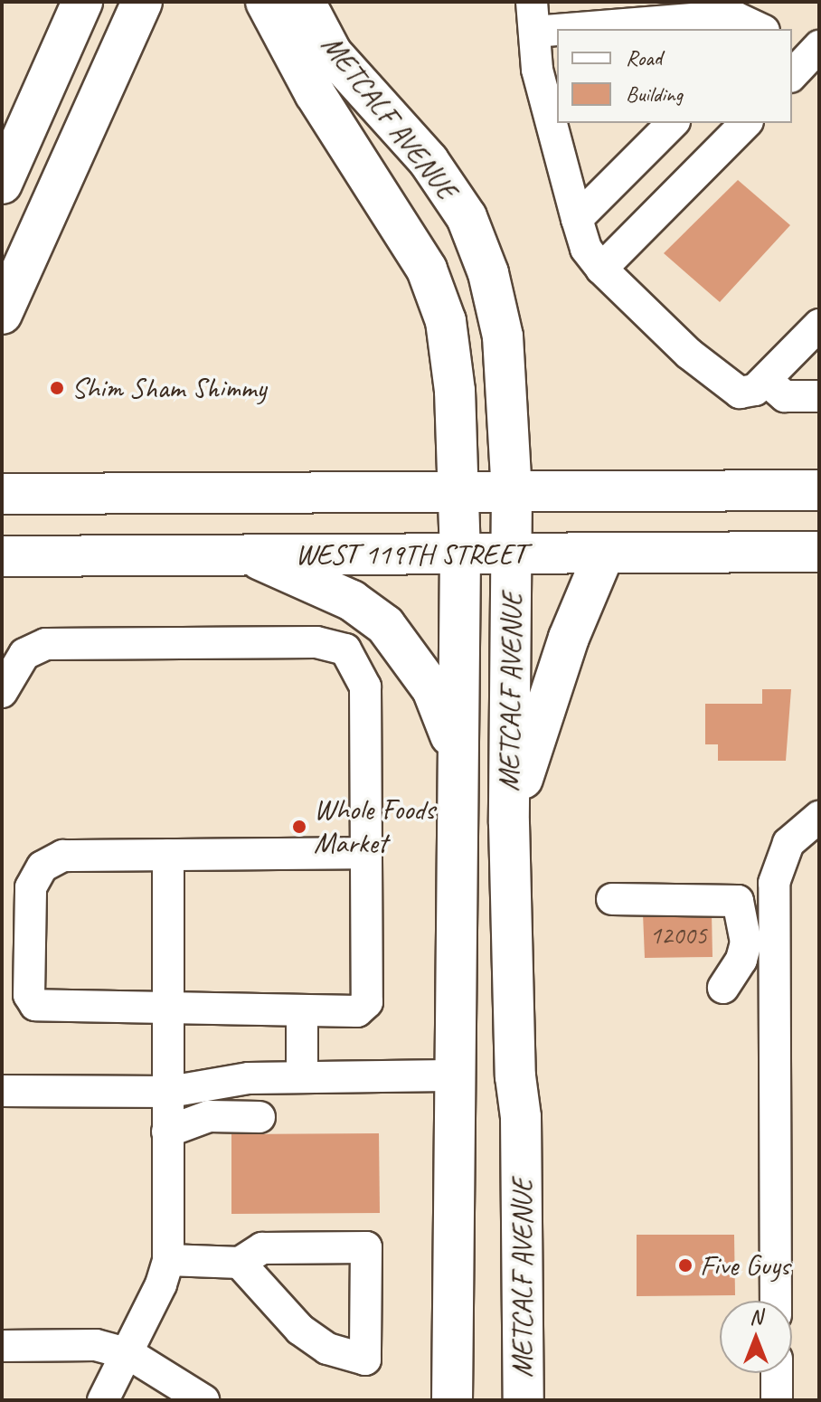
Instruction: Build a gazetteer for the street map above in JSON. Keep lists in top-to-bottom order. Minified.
{"streets":{"main road":["METCALF AVENUE","WEST 119TH STREET"]},"crossings":[["METCALF AVENUE","WEST 119TH STREET"]],"places":["Shim Sham Shimmy","Whole Foods Market","Five Guys"],"house_numbers":["12005"],"legend":["Road","Building"],"north":"top"}
